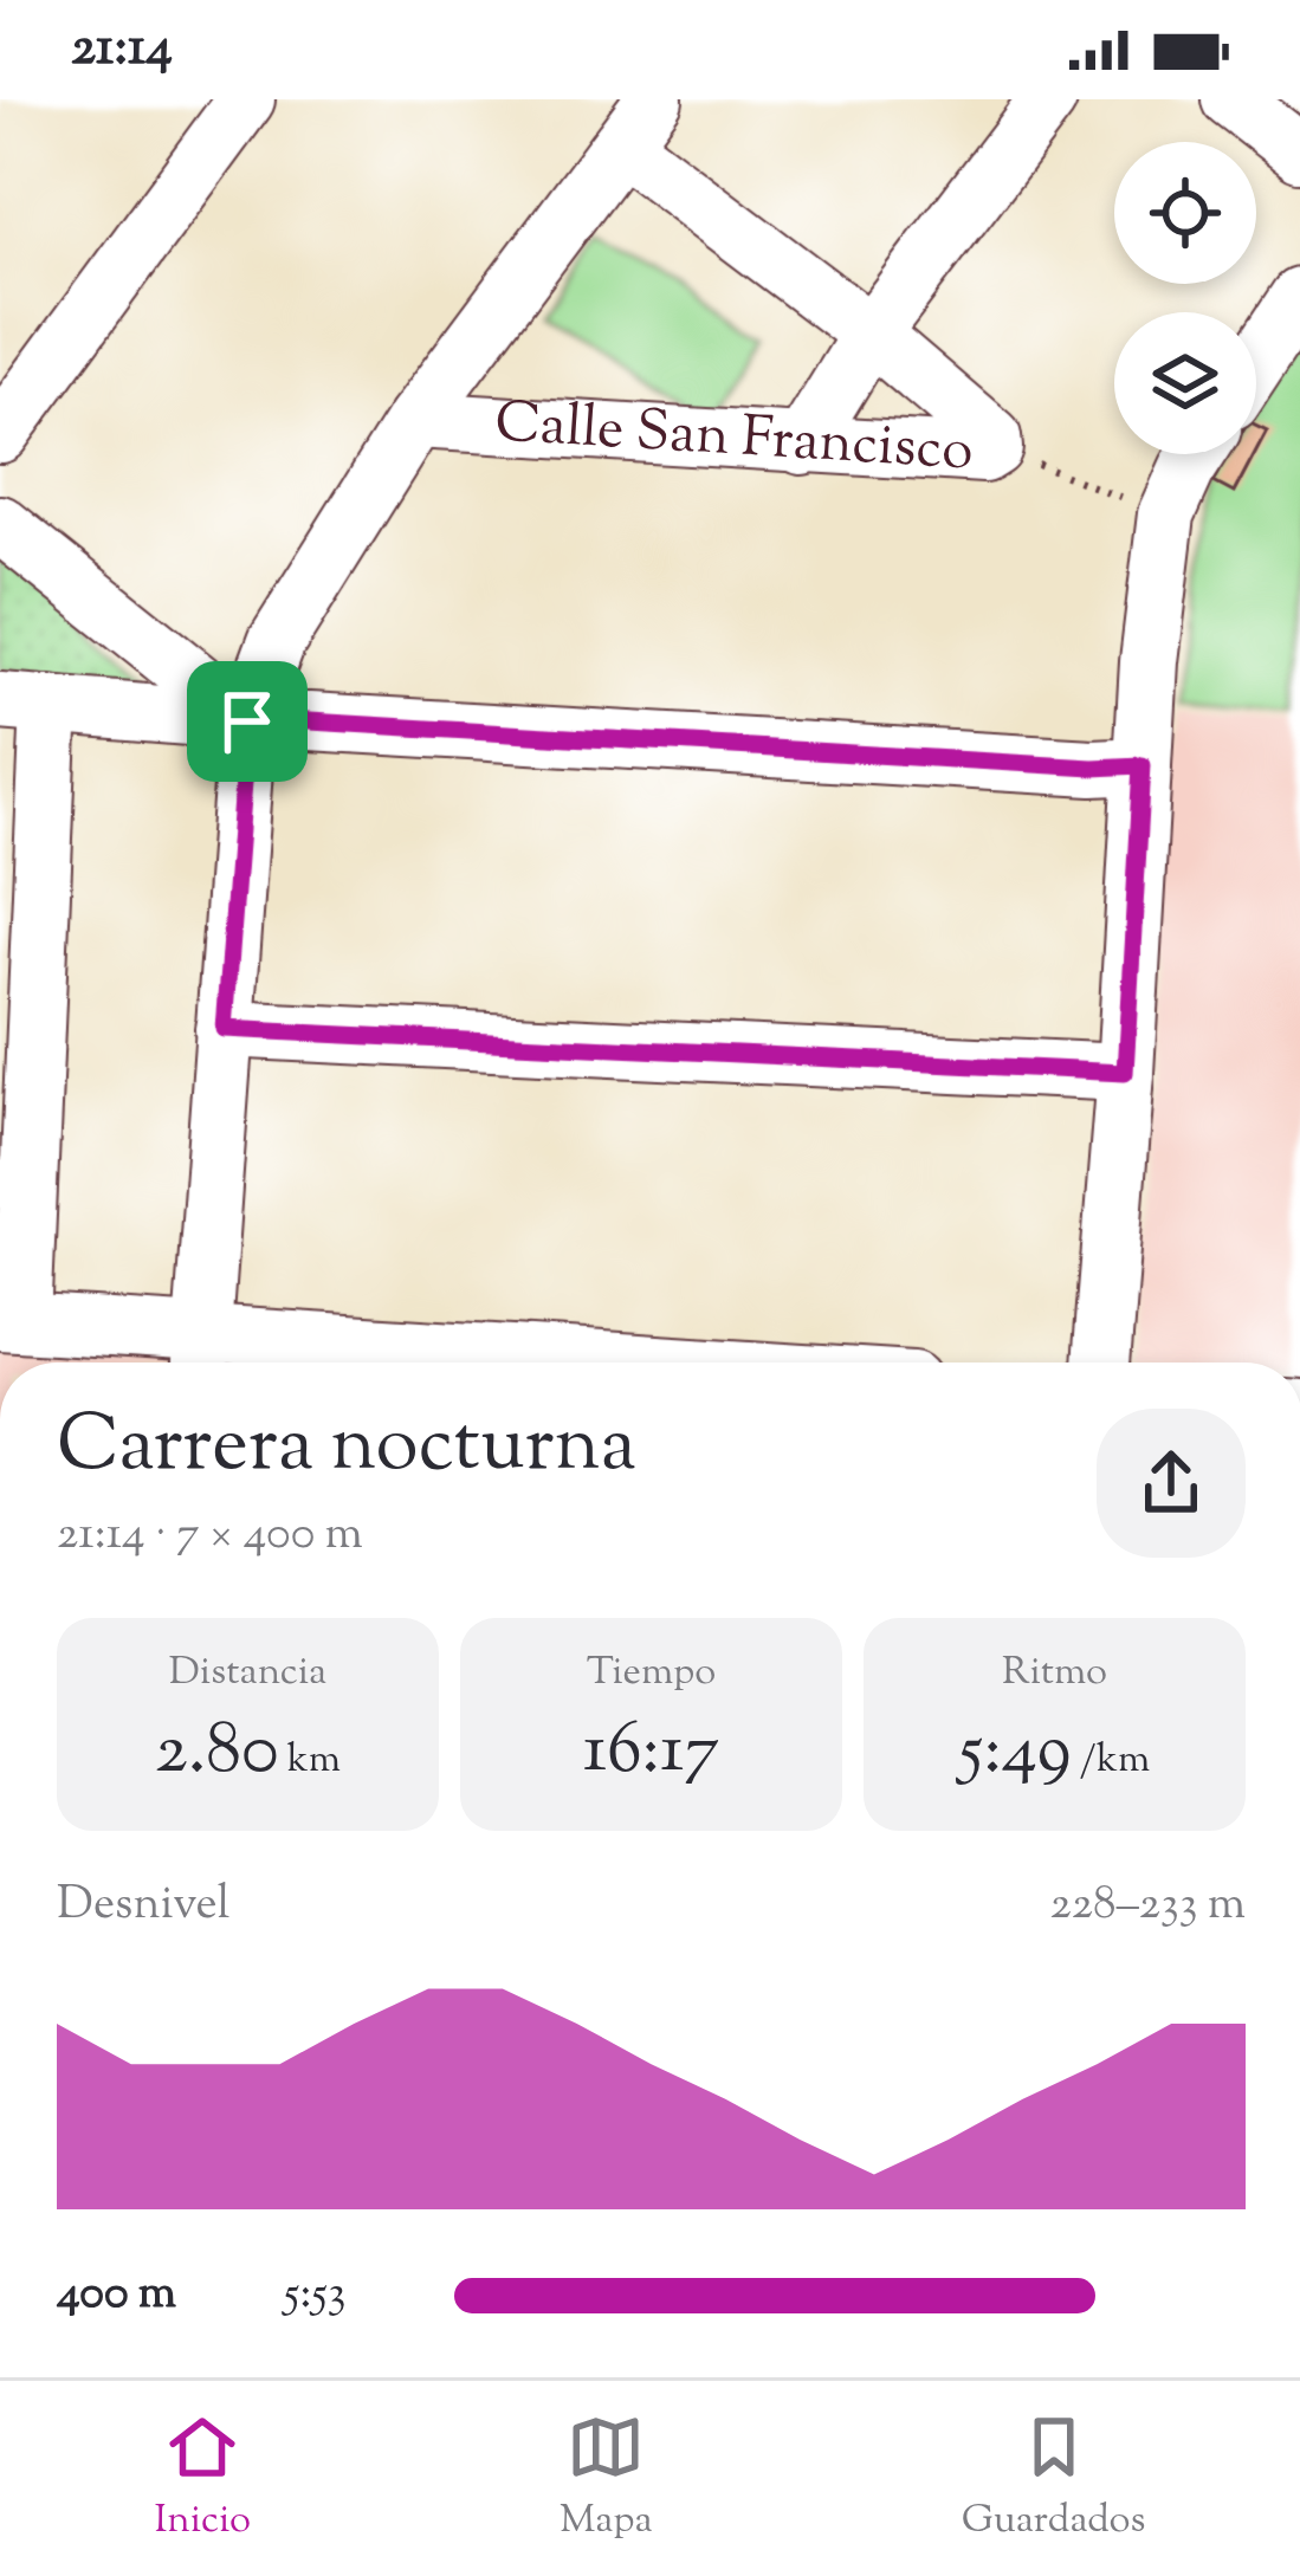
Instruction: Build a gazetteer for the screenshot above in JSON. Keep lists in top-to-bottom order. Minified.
{"streets":{"street":["Calle San Francisco"]},"page":{"status":"21:14","heading":["Carrera nocturna","21:14 · 7 × 400 m"],"stats":[["Distancia","2.80 km"],["Tiempo","16:17"],["Ritmo","5:49 /km"]],"chart":["Desnivel","228–233 m"],"list":[{"name":"400 m","note":"5:53"}],"tabs":["Inicio","Mapa","Guardados"]}}
